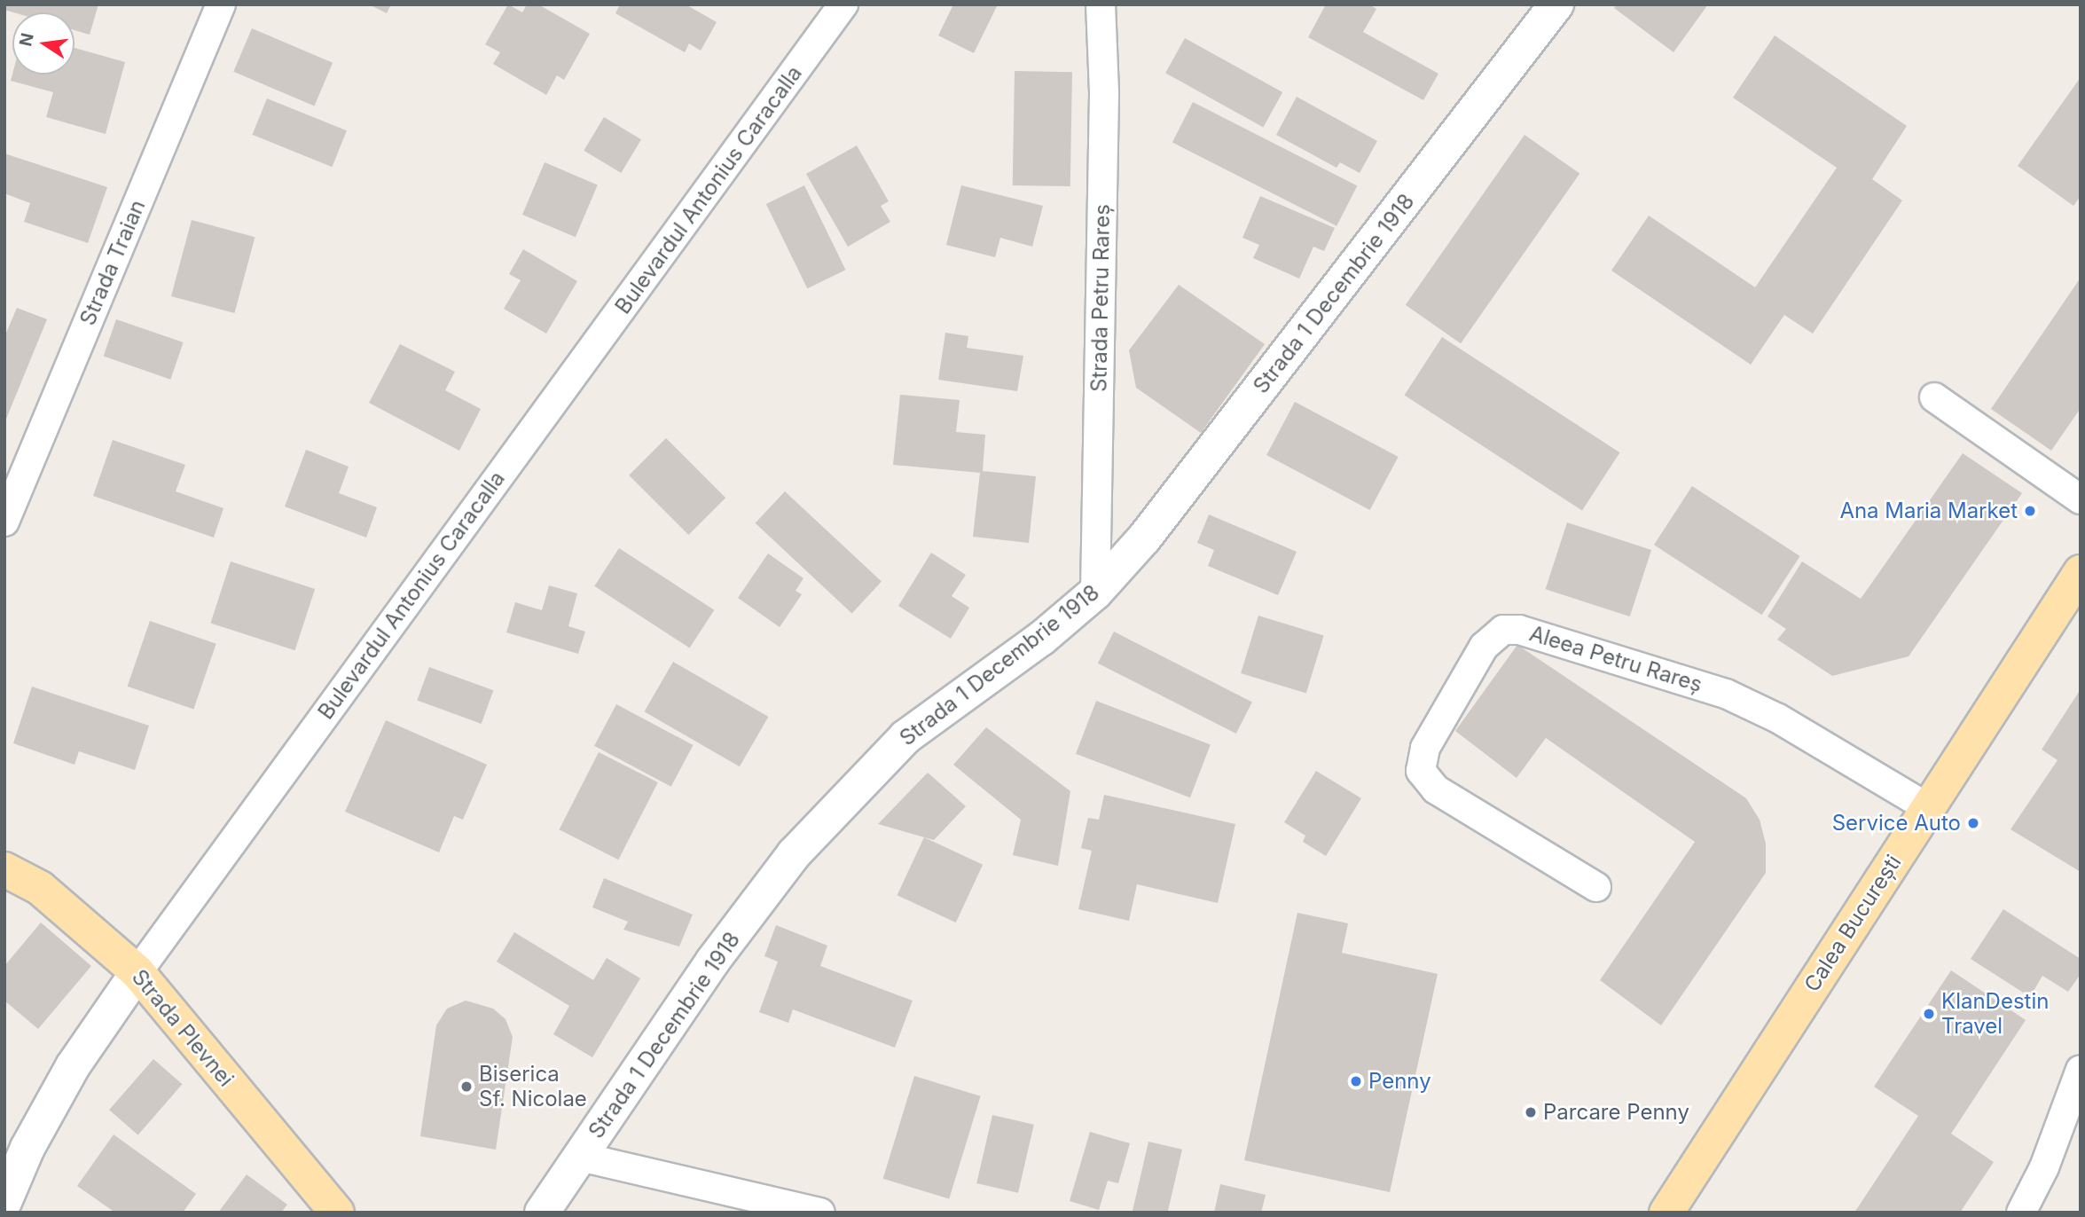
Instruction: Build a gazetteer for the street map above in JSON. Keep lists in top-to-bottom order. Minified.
{"streets":{"main road":["Bulevardul Antonius Caracalla","Strada 1 Decembrie 1918","Calea București","Strada Plevnei"],"street":["Strada Traian","Strada Petru Rareș","Aleea Petru Rareș"]},"crossings":[["Bulevardul Antonius Caracalla","Strada Plevnei"],["Strada 1 Decembrie 1918","Strada Petru Rareș"],["Aleea Petru Rareș","Calea București"]],"places":["Ana Maria Market","Service Auto","KlanDestin Travel","Penny","Biserica Sf. Nicolae","Parcare Penny"],"north":"left"}
